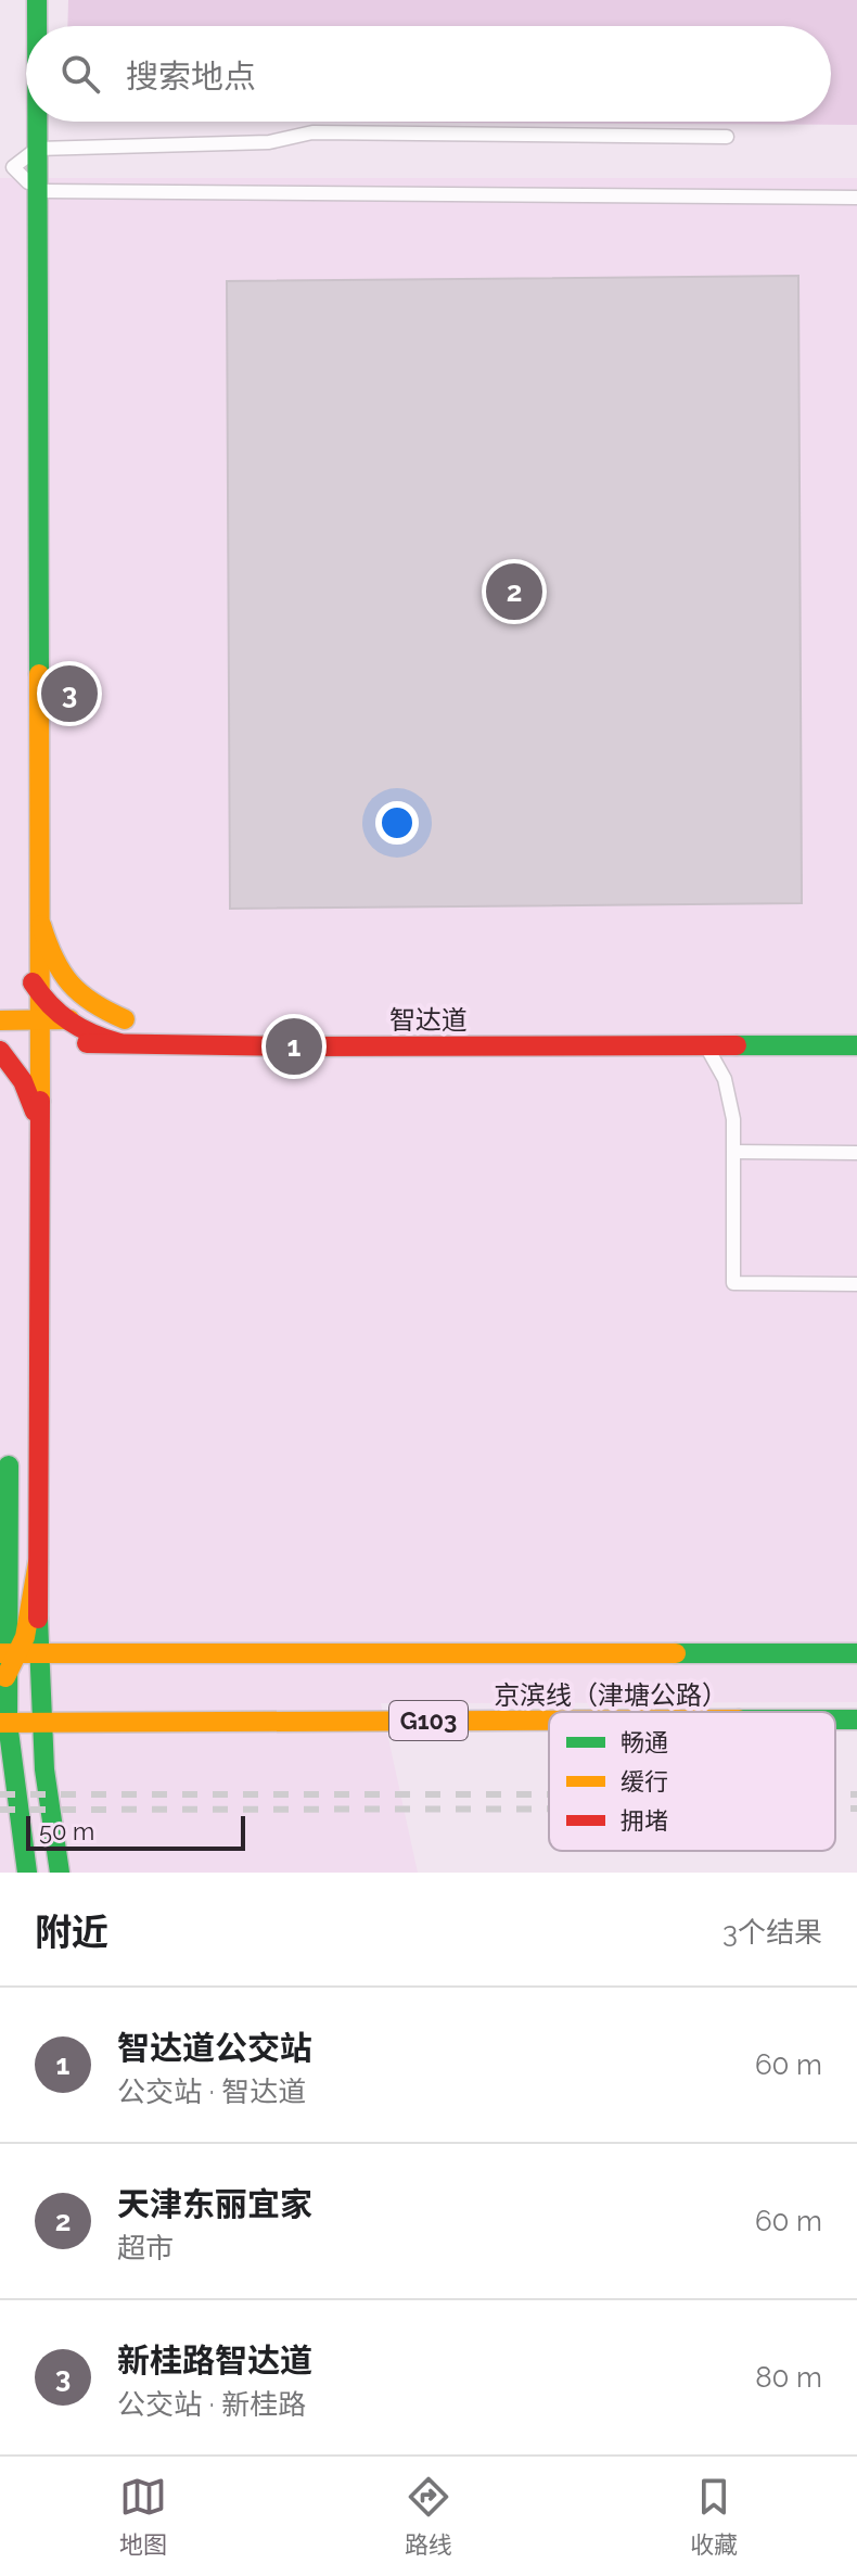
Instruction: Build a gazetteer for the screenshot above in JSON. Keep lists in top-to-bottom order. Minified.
{"streets":{"main road":["智达道","京滨线（津塘公路）","G103"]},"legend":["畅通","缓行","拥堵"],"scale_bar":"50 m","page":{"search":"搜索地点","pins":["2","3","1"],"scale":"50 m","heading":["附近","3个结果"],"list":[{"mark":"1","name":"智达道公交站","note":"公交站 · 智达道","value":"60 m"},{"mark":"2","name":"天津东丽宜家","note":"超市","value":"60 m"},{"mark":"3","name":"新桂路智达道","note":"公交站 · 新桂路","value":"80 m"}],"nav":["地图","路线","收藏"]}}
